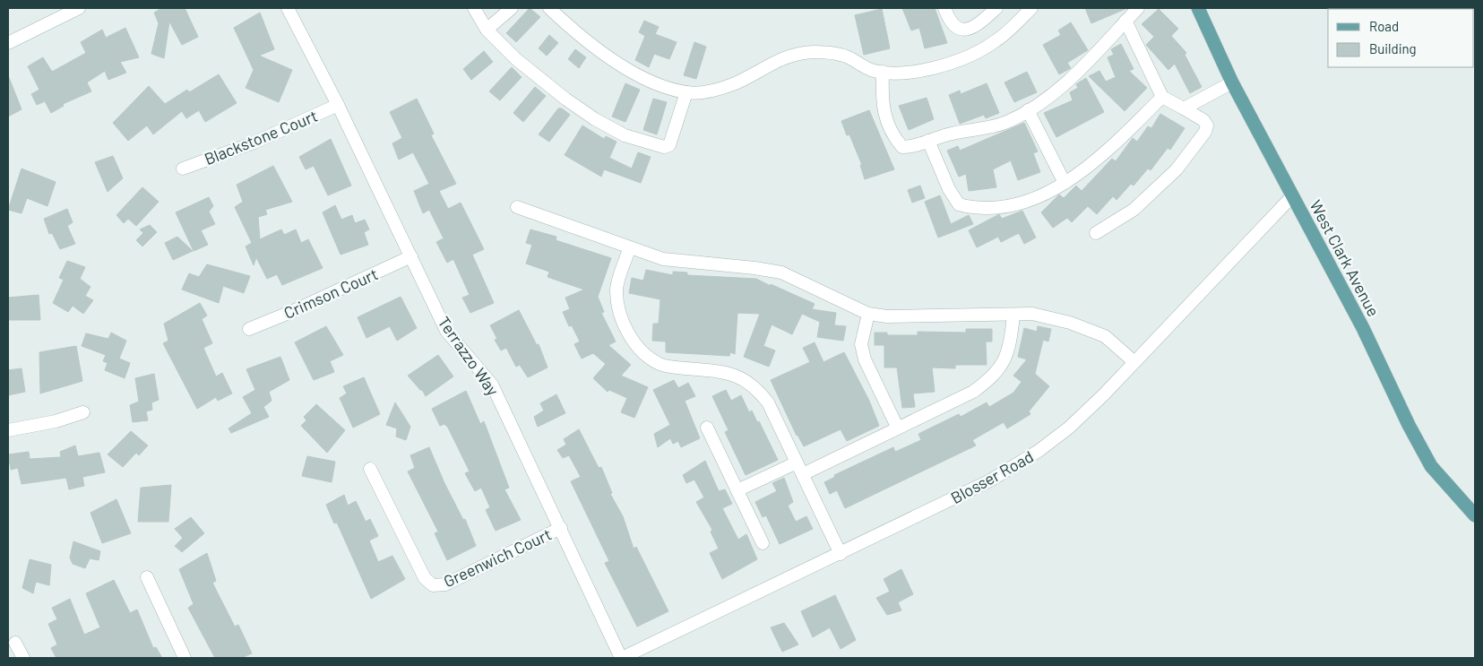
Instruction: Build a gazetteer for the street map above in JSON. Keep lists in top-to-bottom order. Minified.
{"streets":{"main road":["West Clark Avenue"],"street":["Blackstone Court","Crimson Court","Terrazzo Way","Blosser Road","Greenwich Court"]},"crossings":[["Blackstone Court","Terrazzo Way"],["West Clark Avenue","Blosser Road"],["Crimson Court","Terrazzo Way"],["Terrazzo Way","Blosser Road"],["Terrazzo Way","Greenwich Court"]],"legend":["Road","Building"]}
